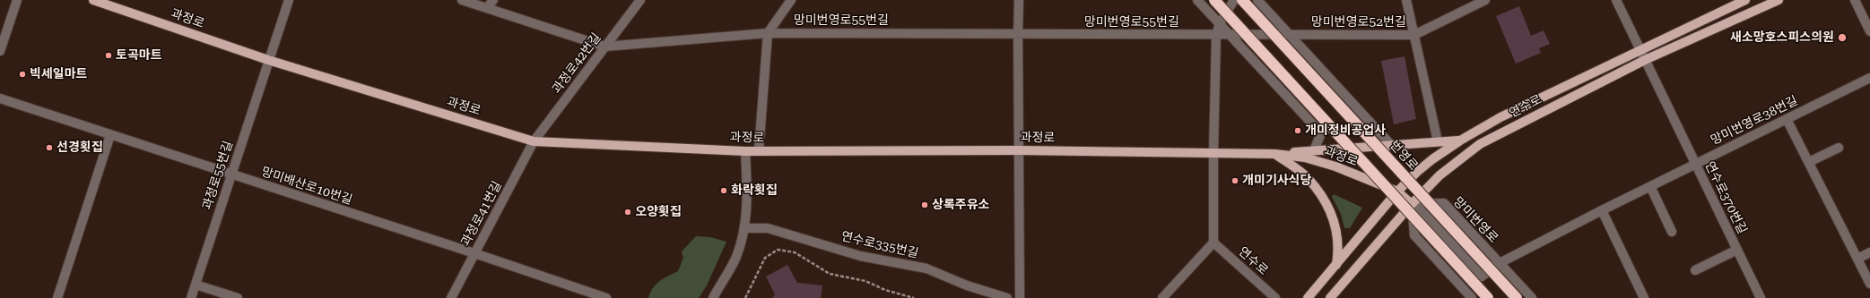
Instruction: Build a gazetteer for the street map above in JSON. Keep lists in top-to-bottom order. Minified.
{"streets":{"highway":["번영로"],"main road":["과정로","연수로"],"street":["망미번영로55번길","망미번영로52번길","과정로42번길","망미번영로38번길","과정로55번길","망미배산로10번길","연수로370번길","과정로41번길","망미번영로","연수로335번길"]},"crossings":[["과정로","과정로42번길"],["과정로","연수로"],["과정로","망미번영로38번길"],["과정로","과정로55번길"],["과정로","과정로41번길"],["과정로","망미번영로"],["망미번영로55번길","망미번영로52번길"],["망미번영로55번길","과정로42번길"],["과정로42번길","과정로41번길"],["연수로","망미번영로38번길"],["연수로","연수로370번길"],["연수로","망미번영로"],["망미번영로38번길","연수로370번길"],["망미번영로38번길","망미번영로"],["과정로55번길","망미배산로10번길"],["망미배산로10번길","과정로41번길"]],"places":["새소망호스피스의원","토곡마트","빅세일마트","개미정비공업사","선경횟집","개미기사식당","화락횟집","상록주유소","오양횟집"]}
